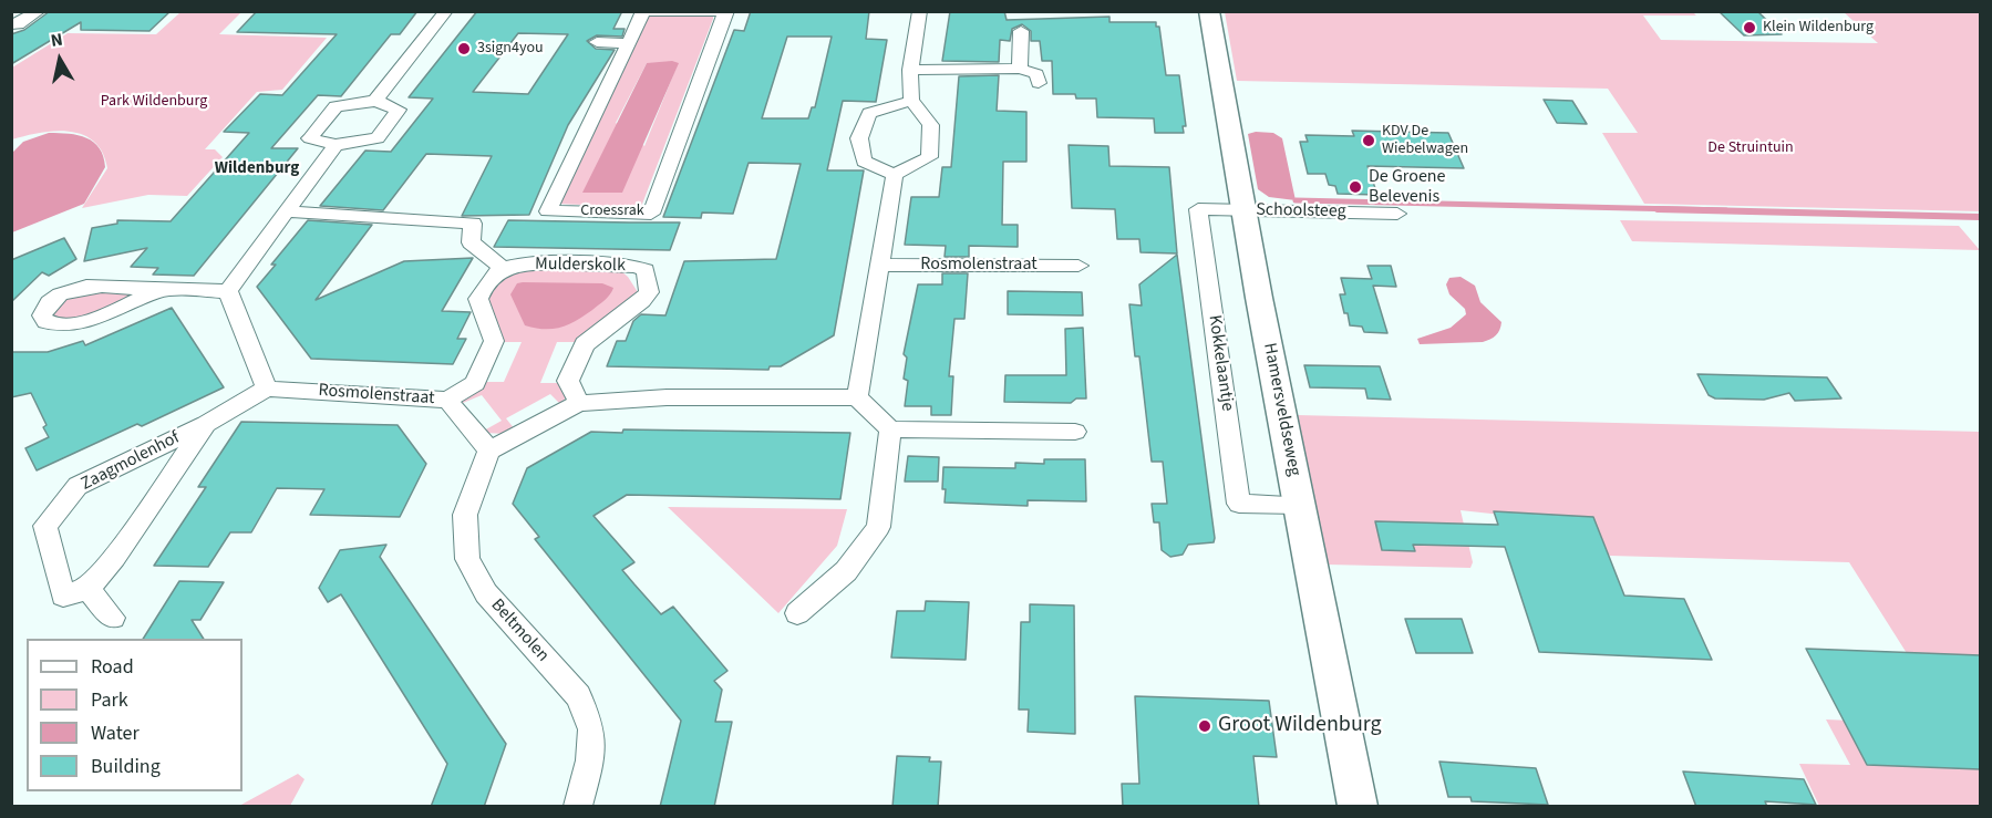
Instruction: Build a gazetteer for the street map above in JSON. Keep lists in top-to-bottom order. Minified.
{"streets":{"street":["Croessrak","Schoolsteeg","Rosmolenstraat","Mulderskolk","Kokkelaantje","Hamersveldseweg","Zaagmolenhof","Beltmolen"]},"crossings":[["Schoolsteeg","Kokkelaantje"],["Schoolsteeg","Hamersveldseweg"],["Rosmolenstraat","Zaagmolenhof"],["Rosmolenstraat","Beltmolen"],["Kokkelaantje","Hamersveldseweg"]],"districts":["Wildenburg"],"parks":["Park Wildenburg","De Struintuin"],"places":["Klein Wildenburg","3sign4you","KDV De Wiebelwagen","De Groene Belevenis","Groot Wildenburg"],"legend":["Road","Park","Water","Building"],"north":"top"}
